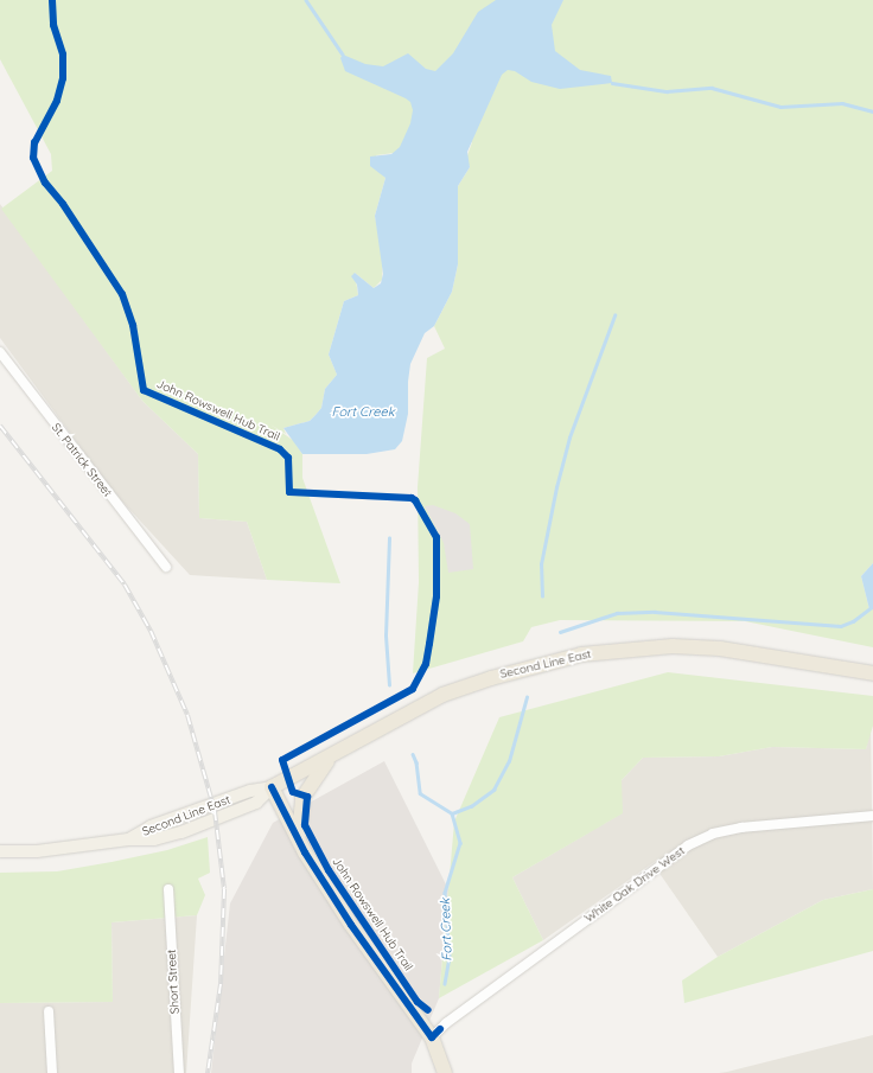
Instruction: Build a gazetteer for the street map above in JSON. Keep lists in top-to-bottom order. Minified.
{"streets":{"highway":["Second Line East"],"street":["St. Patrick Street","White Oak Drive West","Short Street"],"cycle path":["John Rowswell Hub Trail"]},"water":["Fort Creek"]}
